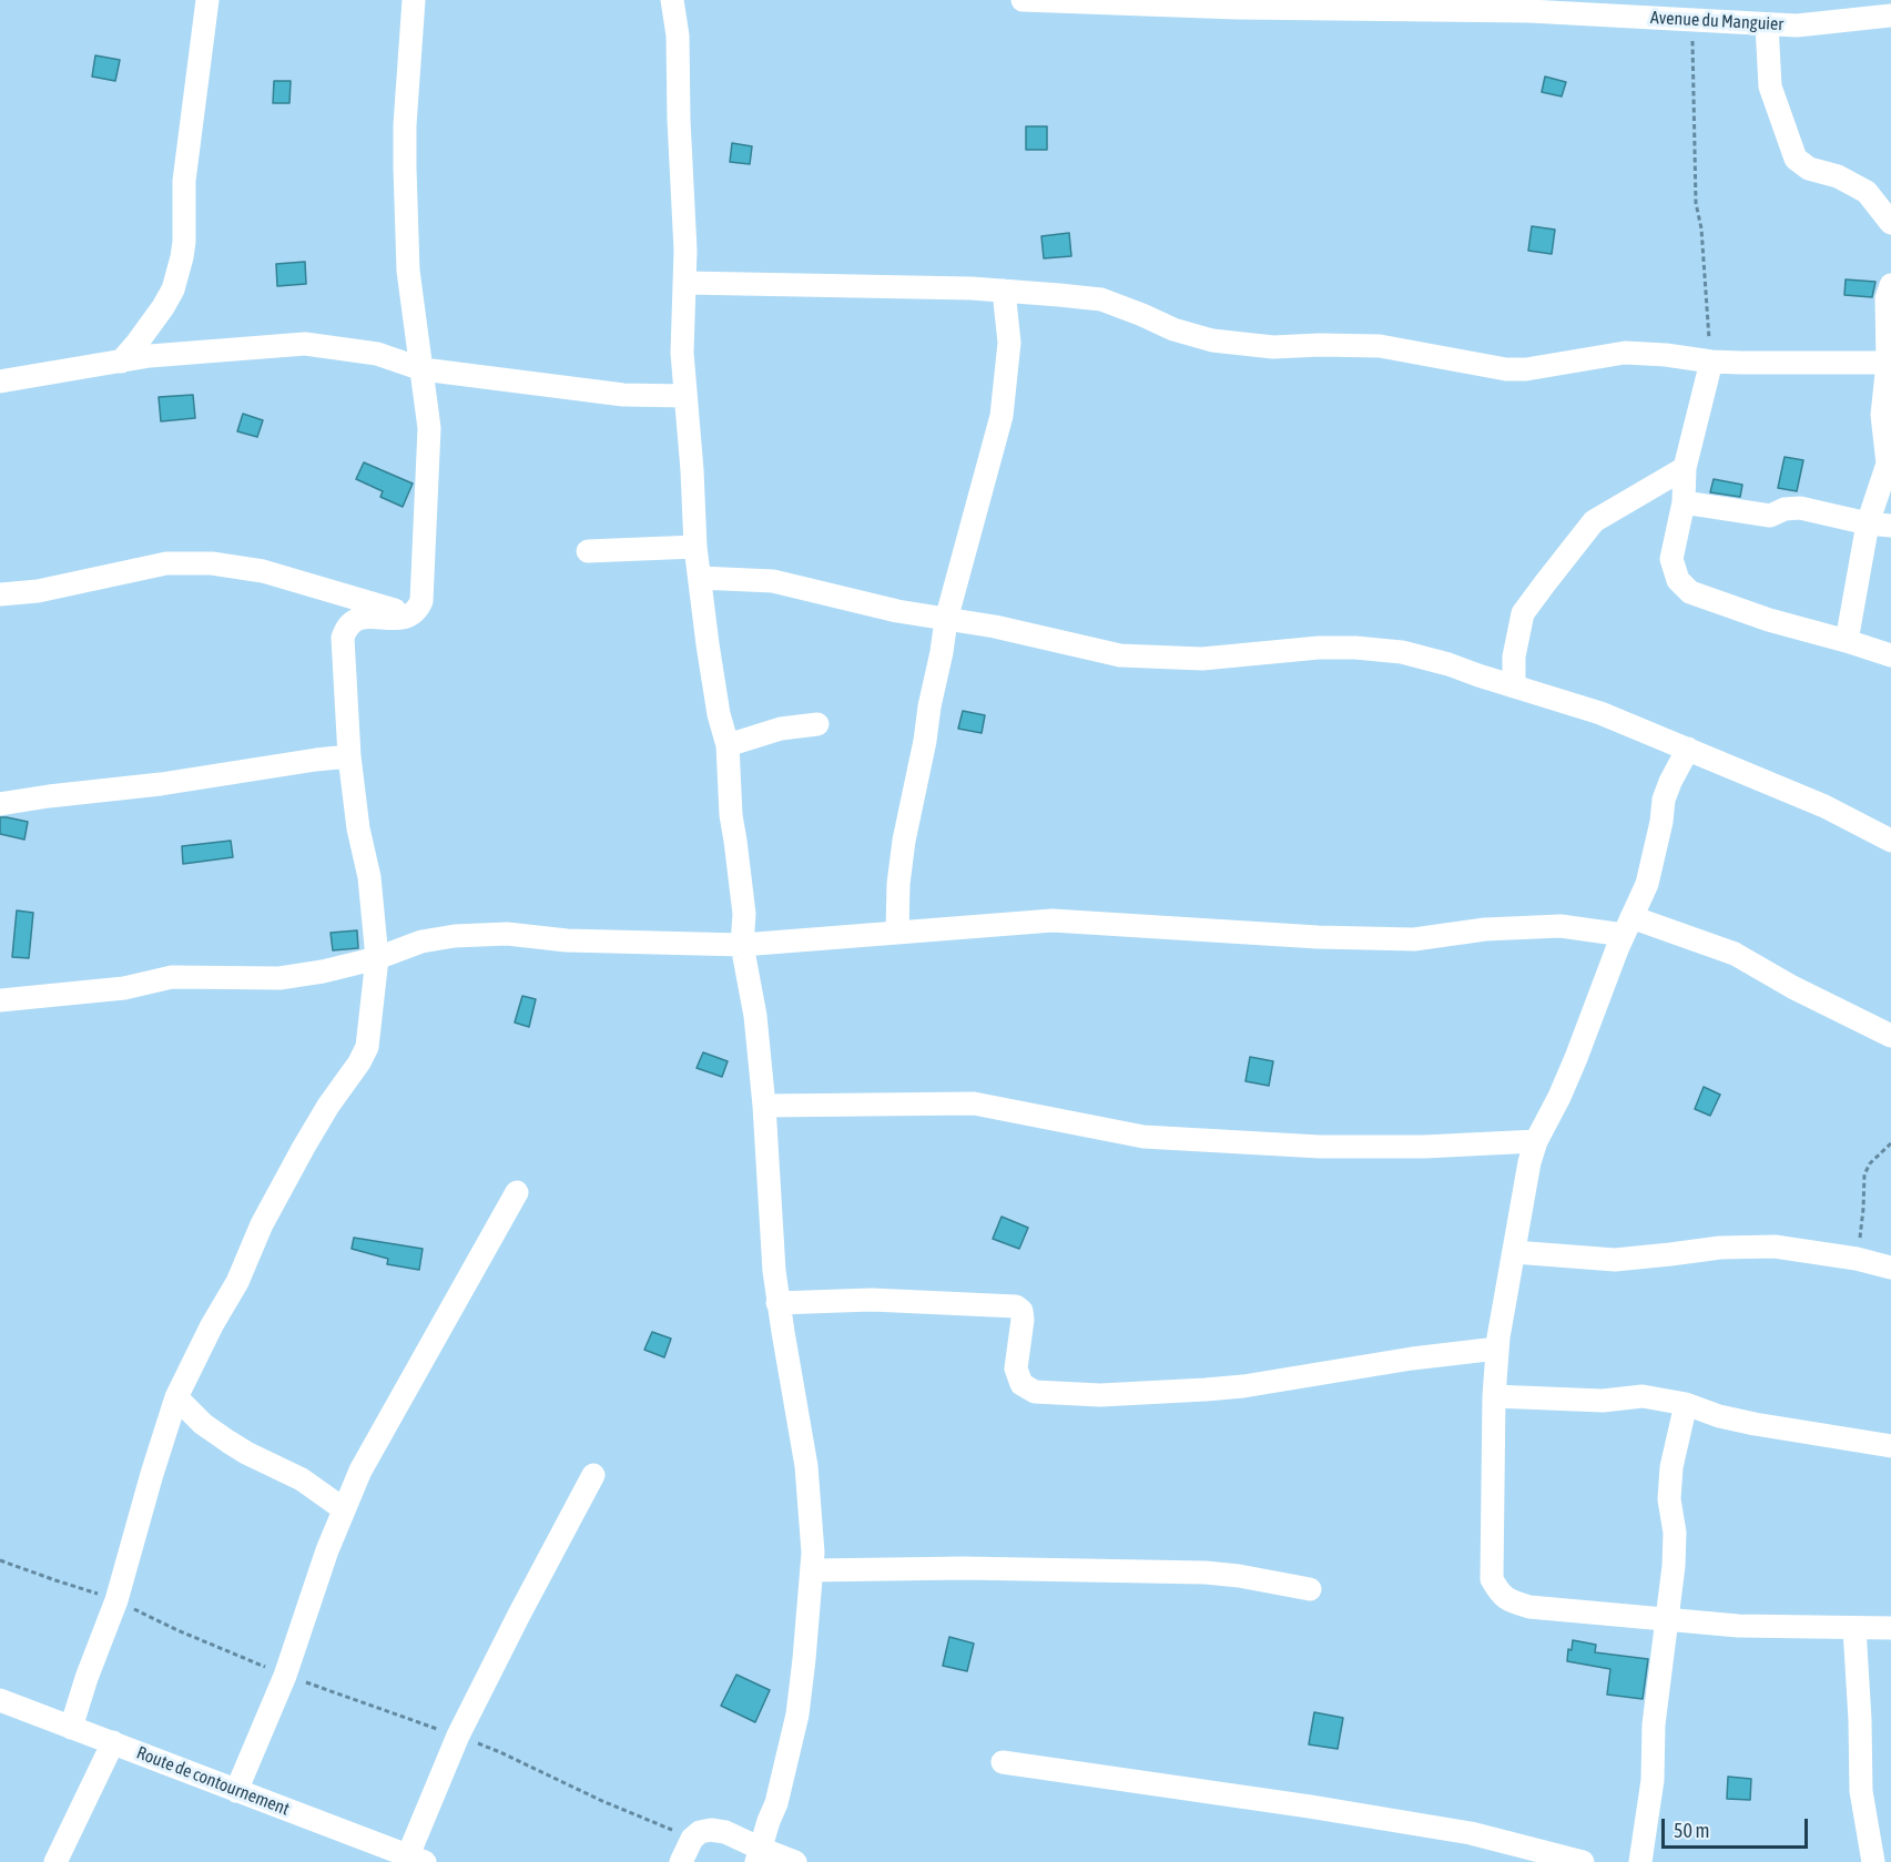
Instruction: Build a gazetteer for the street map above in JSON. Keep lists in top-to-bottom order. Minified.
{"streets":{"street":["Avenue du Manguier","Route de contournement"]},"scale_bar":"50 m"}
